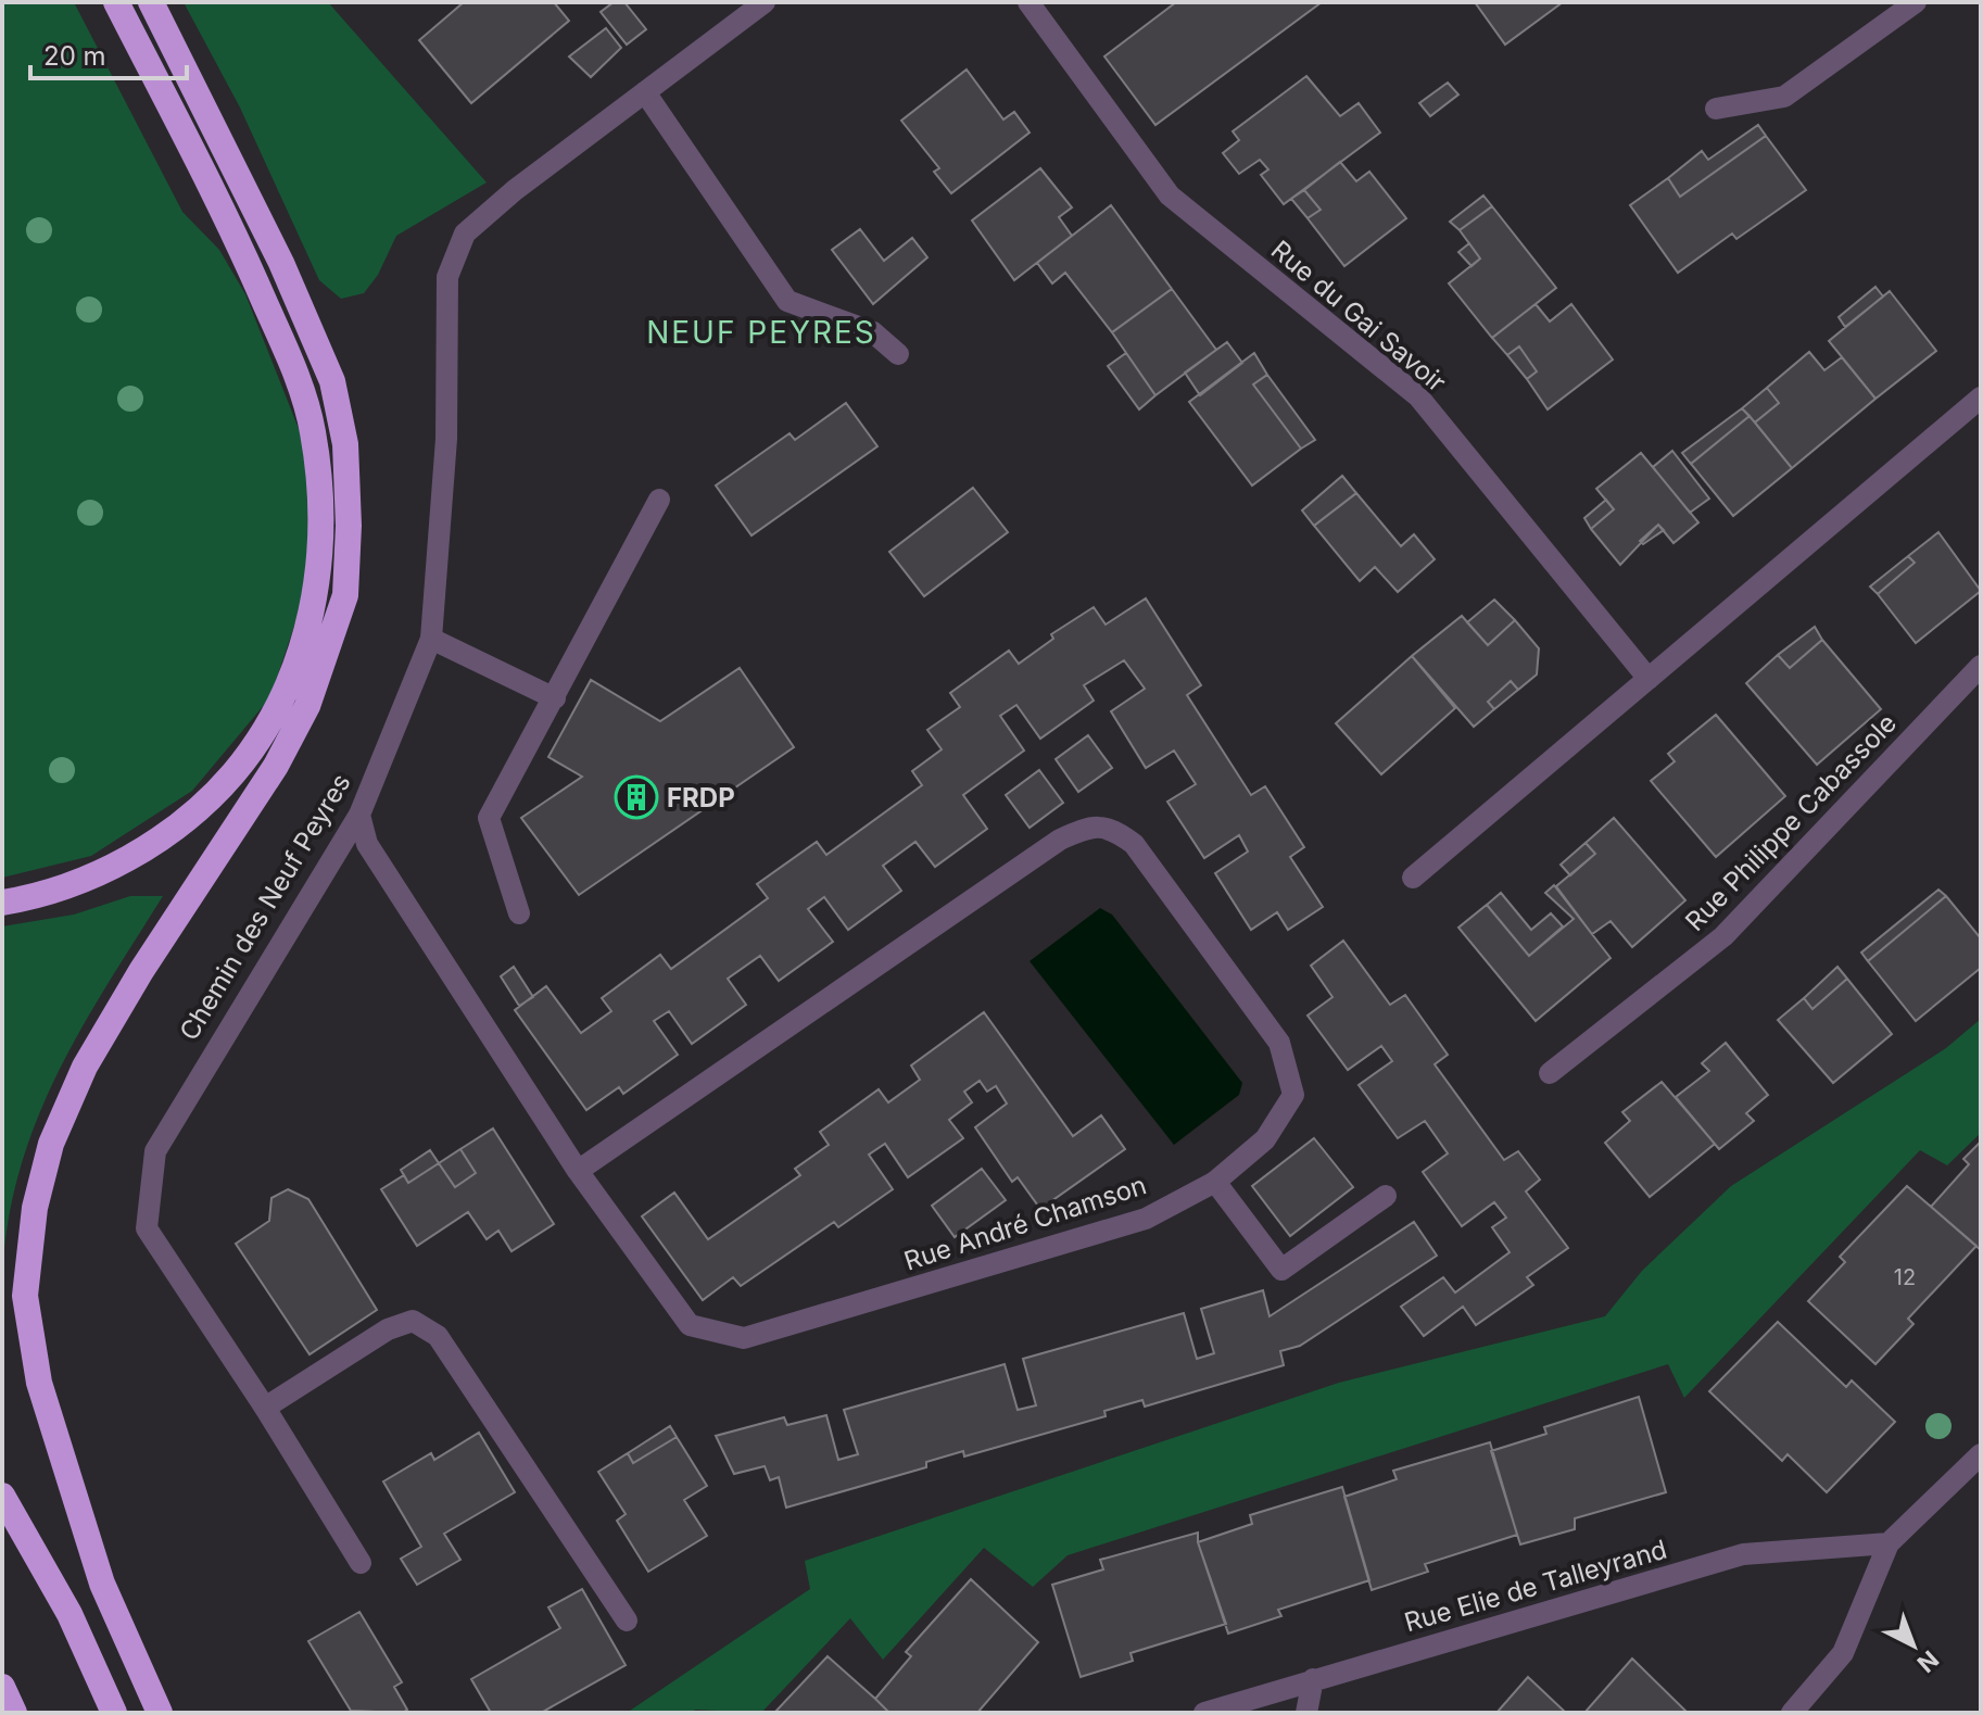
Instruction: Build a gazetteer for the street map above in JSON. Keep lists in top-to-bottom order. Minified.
{"streets":{"street":["Rue du Gai Savoir","Rue Philippe Cabassole","Chemin des Neuf Peyres","Rue André Chamson","Rue Elie de Talleyrand"]},"crossings":[["Chemin des Neuf Peyres","Rue André Chamson"]],"districts":["NEUF PEYRES"],"places":{"building":["FRDP"]},"house_numbers":["12"],"scale_bar":"20 m","north":"bottom right"}
